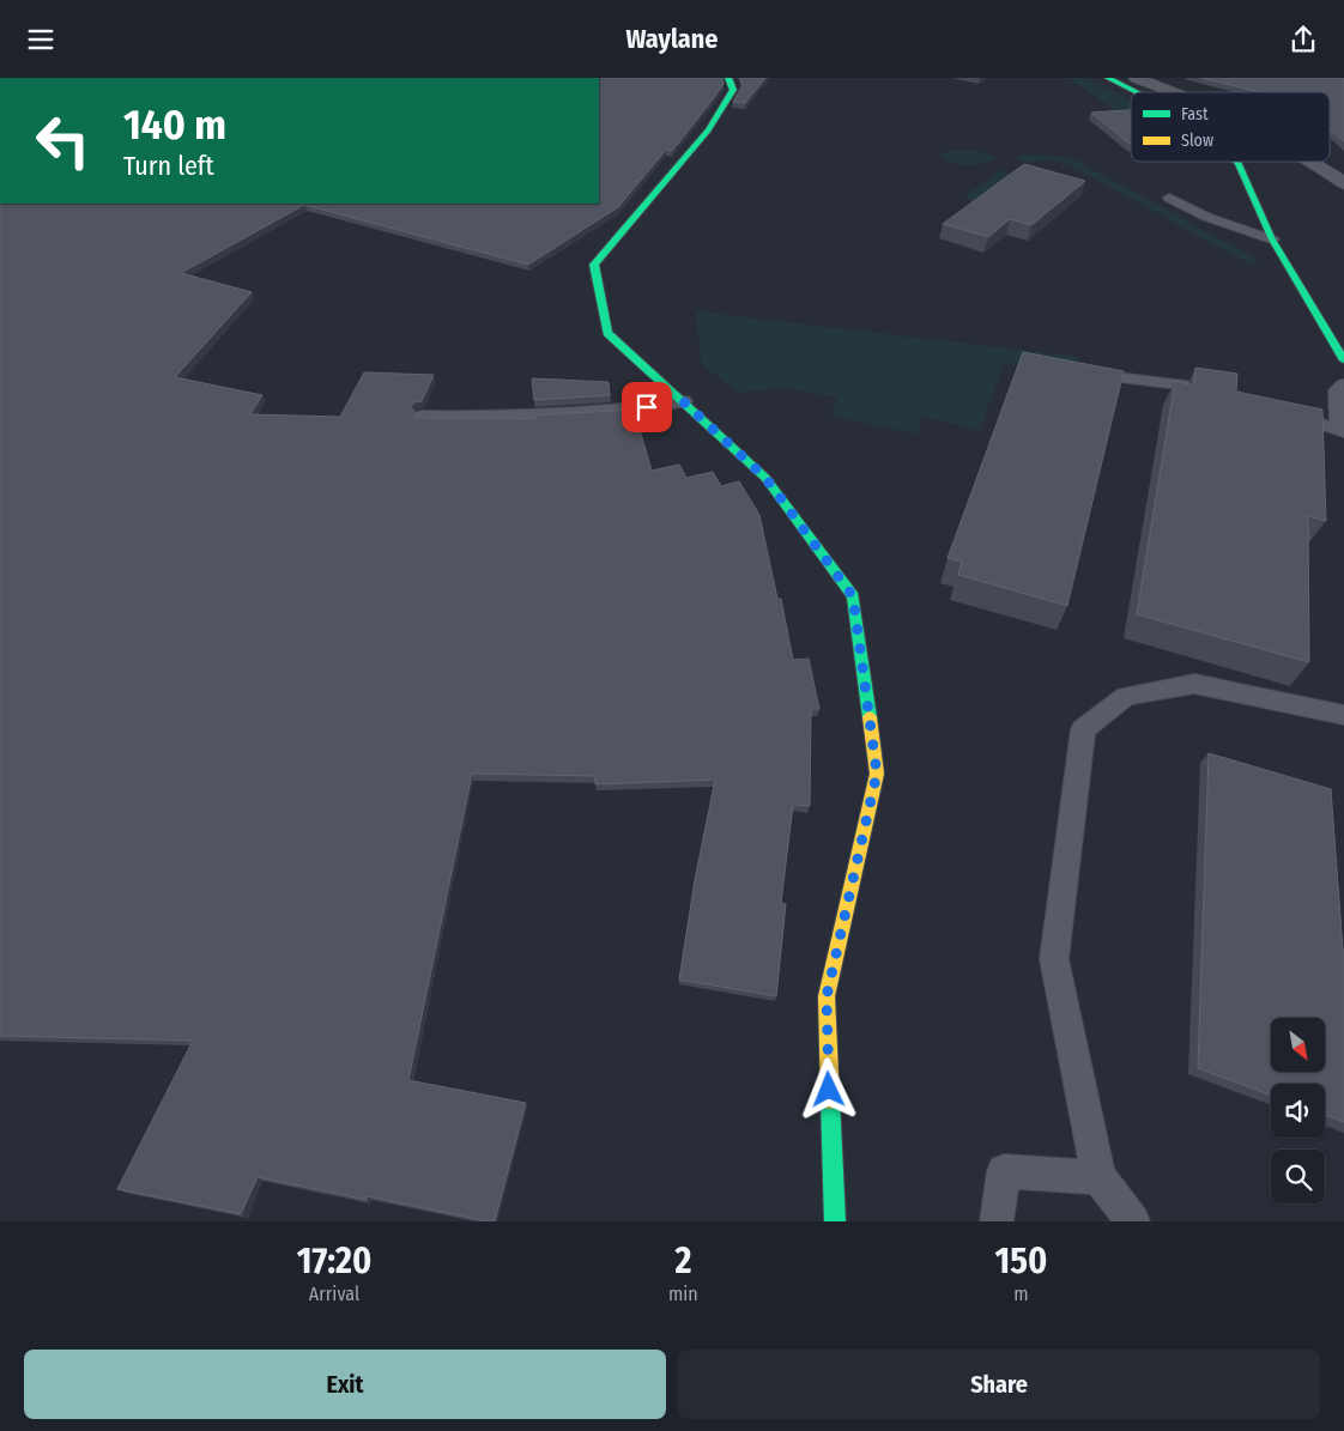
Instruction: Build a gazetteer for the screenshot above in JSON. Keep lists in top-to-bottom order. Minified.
{"legend":["Fast","Slow"],"north":"bottom right","page":{"header":"Waylane","turn":["140 m","Turn left"],"eta":["17:20","Arrival","2","min","150","m"],"buttons":["Exit","Share"]}}
